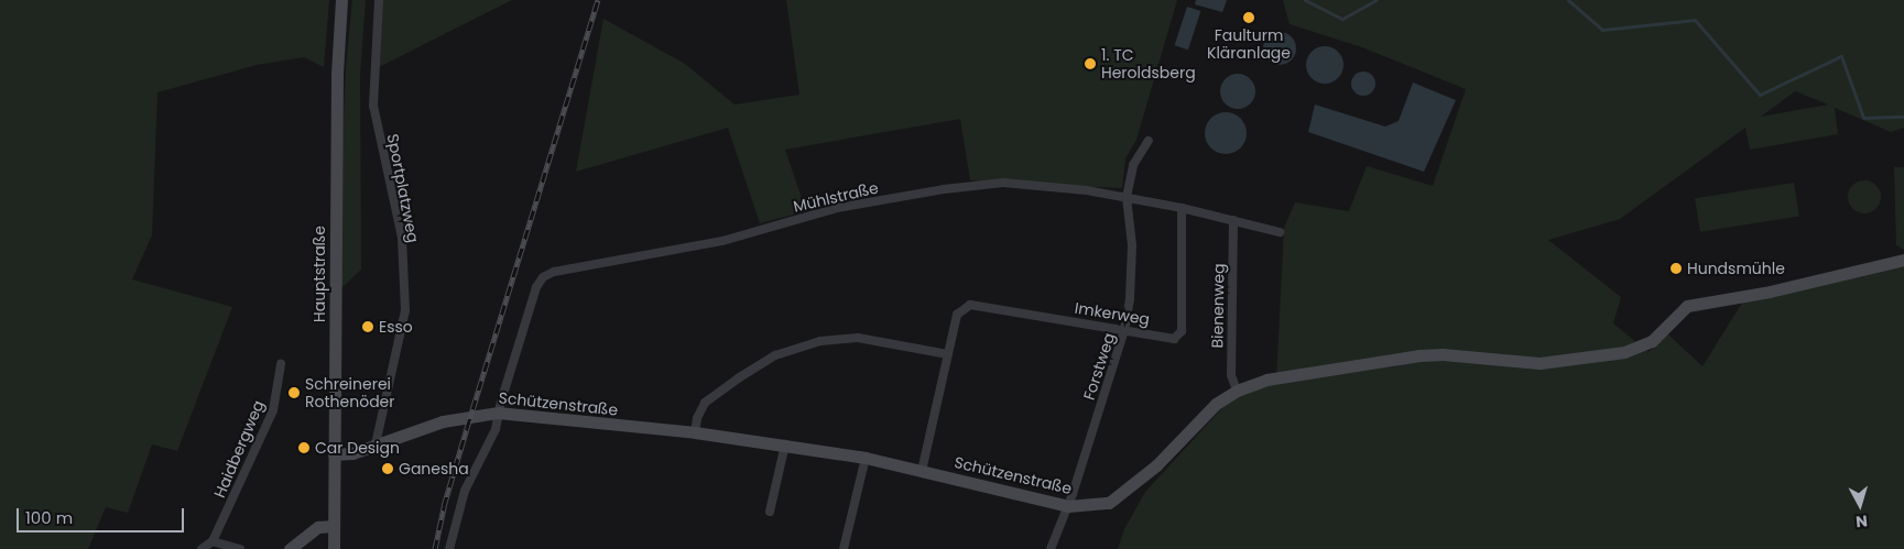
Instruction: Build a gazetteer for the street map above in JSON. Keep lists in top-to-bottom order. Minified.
{"streets":{"street":["Sportplatzweg","Mühlstraße","Hauptstraße","Bienenweg","Imkerweg","Forstweg","Schützenstraße","Haidbergweg"]},"crossings":[["Sportplatzweg","Schützenstraße"],["Mühlstraße","Bienenweg"],["Mühlstraße","Imkerweg"],["Mühlstraße","Forstweg"],["Mühlstraße","Schützenstraße"],["Hauptstraße","Schützenstraße"],["Bienenweg","Schützenstraße"],["Imkerweg","Forstweg"],["Imkerweg","Schützenstraße"],["Forstweg","Schützenstraße"]],"places":["Faulturm Kläranlage","1. TC Heroldsberg","Hundsmühle","Esso","Schreinerei Rothenöder","Car Design","Ganesha"],"scale_bar":"100 m","north":"bottom"}
